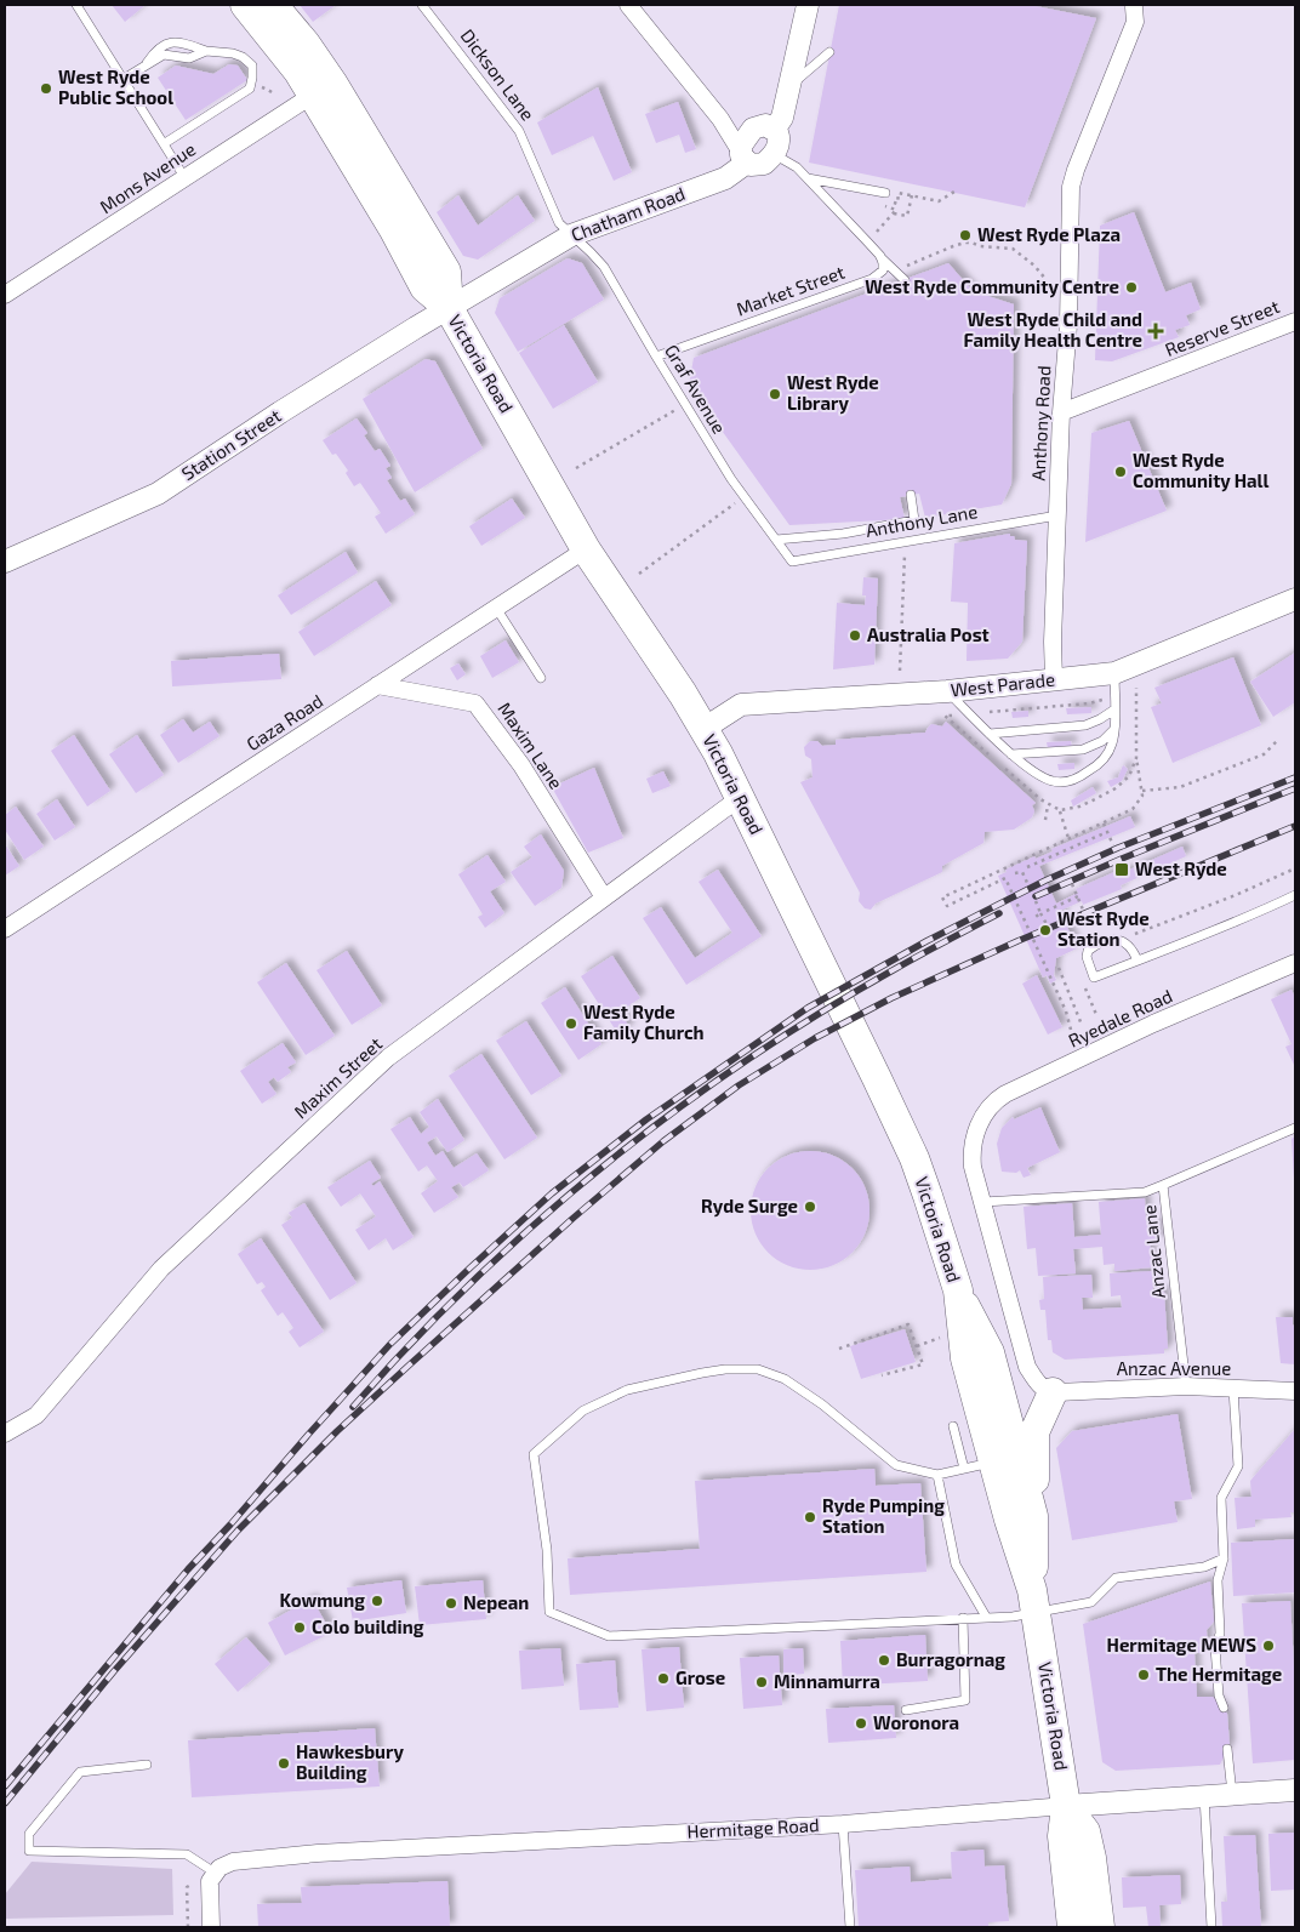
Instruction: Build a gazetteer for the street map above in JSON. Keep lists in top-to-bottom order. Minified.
{"streets":{"highway":["Victoria Road"],"street":["Mons Avenue","Chatham Road","Reserve Street","Anthony Road","Station Street","West Parade","Gaza Road","Maxim Lane","Ryedale Road","Maxim Street","Anzac Avenue","Hermitage Road"],"lane":["Dickson Lane","Market Street","Graf Avenue","Anthony Lane","Anzac Lane"]},"crossings":[["Dickson Lane","Chatham Road"],["Dickson Lane","Graf Avenue"],["Mons Avenue","Victoria Road"],["Chatham Road","Victoria Road"],["Chatham Road","Graf Avenue"],["Chatham Road","Station Street"],["Market Street","Graf Avenue"],["Reserve Street","Anthony Road"],["Victoria Road","Station Street"],["Victoria Road","West Parade"],["Victoria Road","Gaza Road"],["Victoria Road","Maxim Street"],["Victoria Road","Hermitage Road"],["Graf Avenue","Anthony Lane"],["Anthony Road","Anthony Lane"],["Anthony Road","West Parade"],["Gaza Road","Maxim Lane"],["Maxim Lane","Maxim Street"],["Anzac Lane","Anzac Avenue"]],"places":{"other":["West Ryde Public School","West Ryde Plaza","West Ryde Community Centre","West Ryde Library","West Ryde Community Hall","Australia Post","West Ryde Station","West Ryde Family Church","Ryde Surge","Ryde Pumping Station","Kowmung","Nepean","Colo building","Hermitage MEWS","Burragornag","The Hermitage","Grose","Minnamurra","Woronora","Hawkesbury Building"],"health":["West Ryde Child and Family Health Centre"],"transit":["West Ryde"]}}
